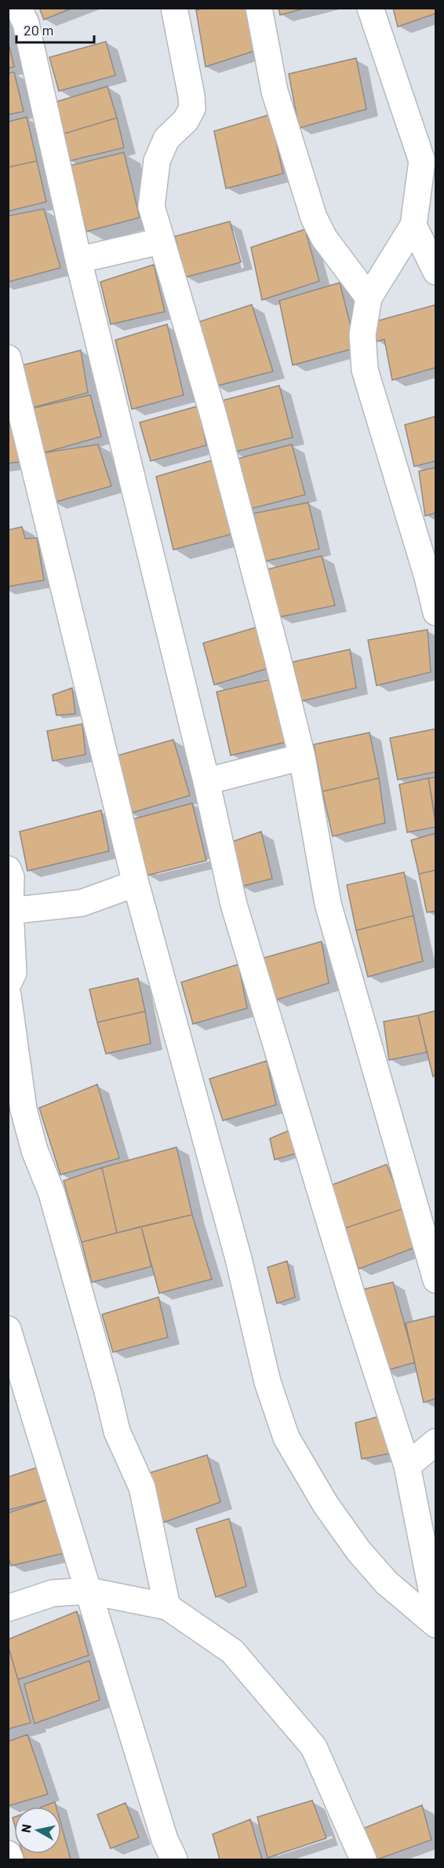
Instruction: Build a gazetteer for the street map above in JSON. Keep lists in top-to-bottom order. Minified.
{"scale_bar":"20 m","north":"left"}
